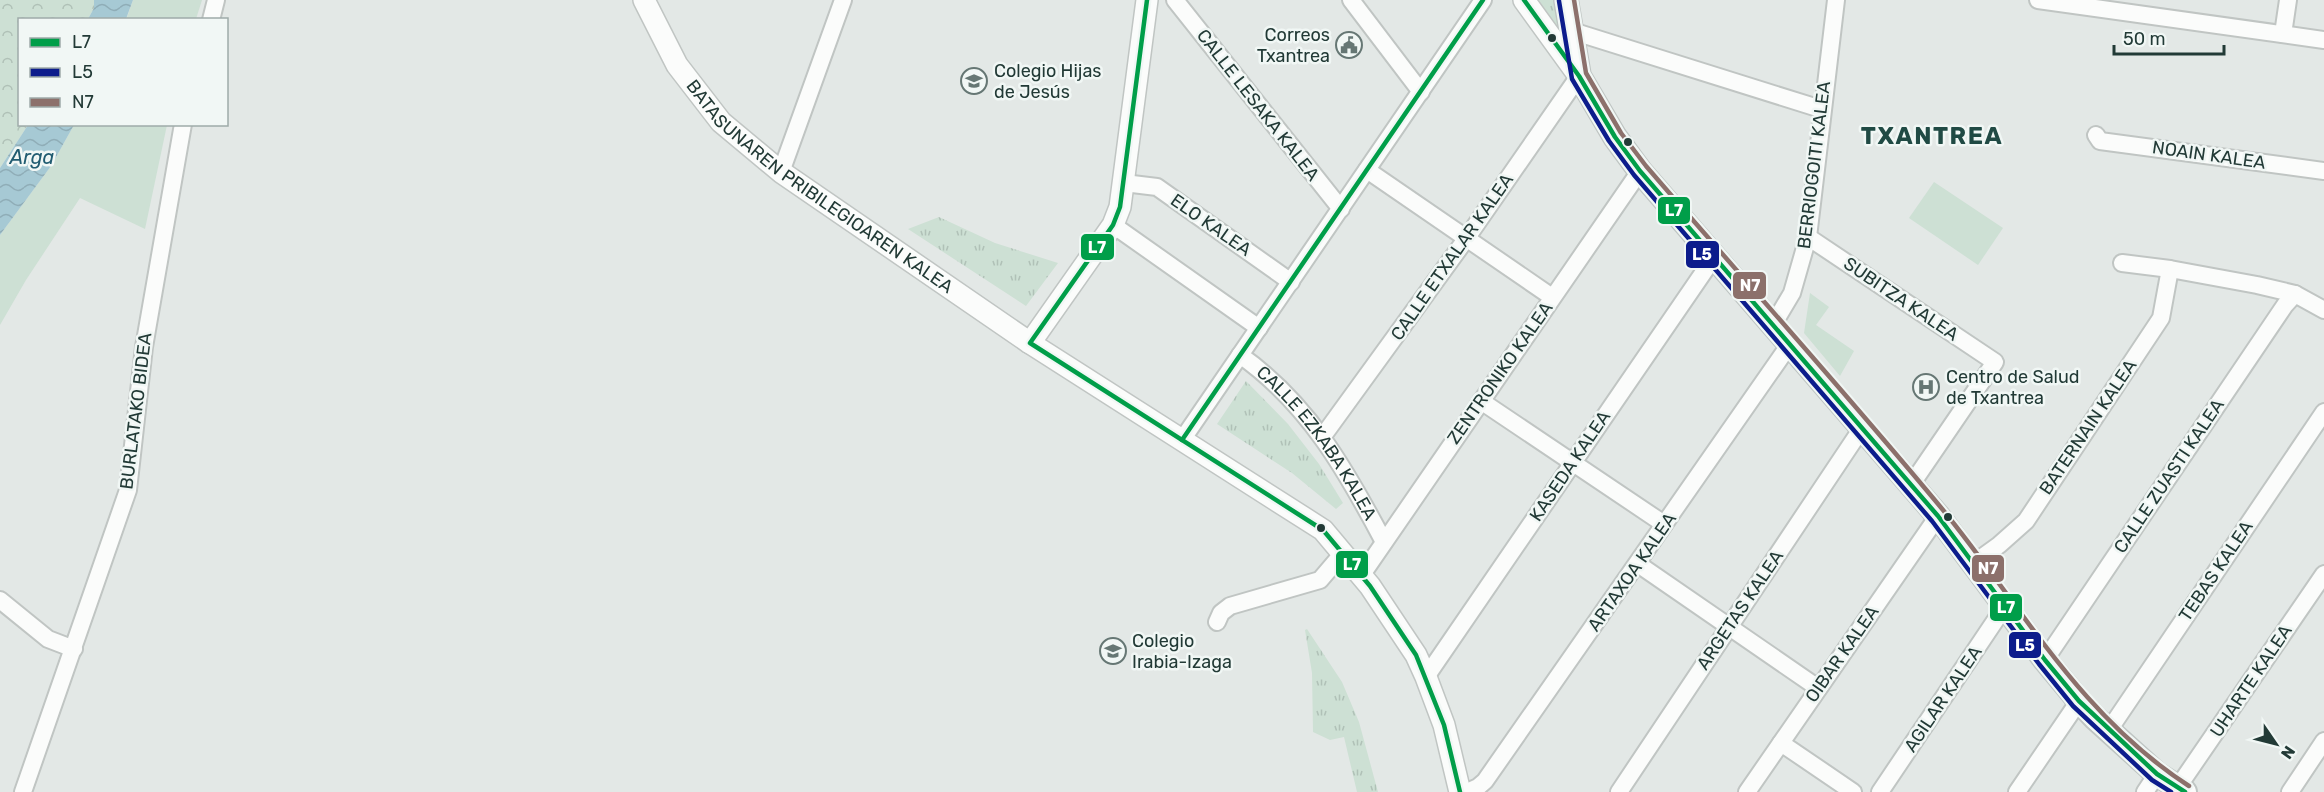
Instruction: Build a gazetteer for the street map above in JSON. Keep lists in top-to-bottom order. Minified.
{"streets":{"street":["CALLE LESAKA KALEA","NOAIN KALEA","BERRIOGOITI KALEA","BATASUNAREN PRIBILEGIOAREN KALEA","ELO KALEA","CALLE ETXALAR KALEA","SUBITZA KALEA","ZENTRONIKO KALEA","BURLATAKO BIDEA","BATERNAIN KALEA","CALLE EZKABA KALEA","KASEDA KALEA","CALLE ZUASTI KALEA","TEBAS KALEA","ARTAXOA KALEA","ARGETAS KALEA","OIBAR KALEA","UHARTE KALEA","AGILAR KALEA"]},"crossings":[["BERRIOGOITI KALEA","SUBITZA KALEA"],["CALLE ETXALAR KALEA","CALLE EZKABA KALEA"],["ZENTRONIKO KALEA","CALLE EZKABA KALEA"]],"districts":["TXANTREA"],"water":["Arga"],"places":{"public building":["Correos Txantrea"],"school or university":["Colegio Hijas de Jesús","Colegio Irabia-Izaga"],"hospital":["Centro de Salud de Txantrea"]},"lines":["transit line L7","transit line N7","transit line L5"],"legend":["L7","L5","N7"],"scale_bar":"50 m","north":"bottom right"}
